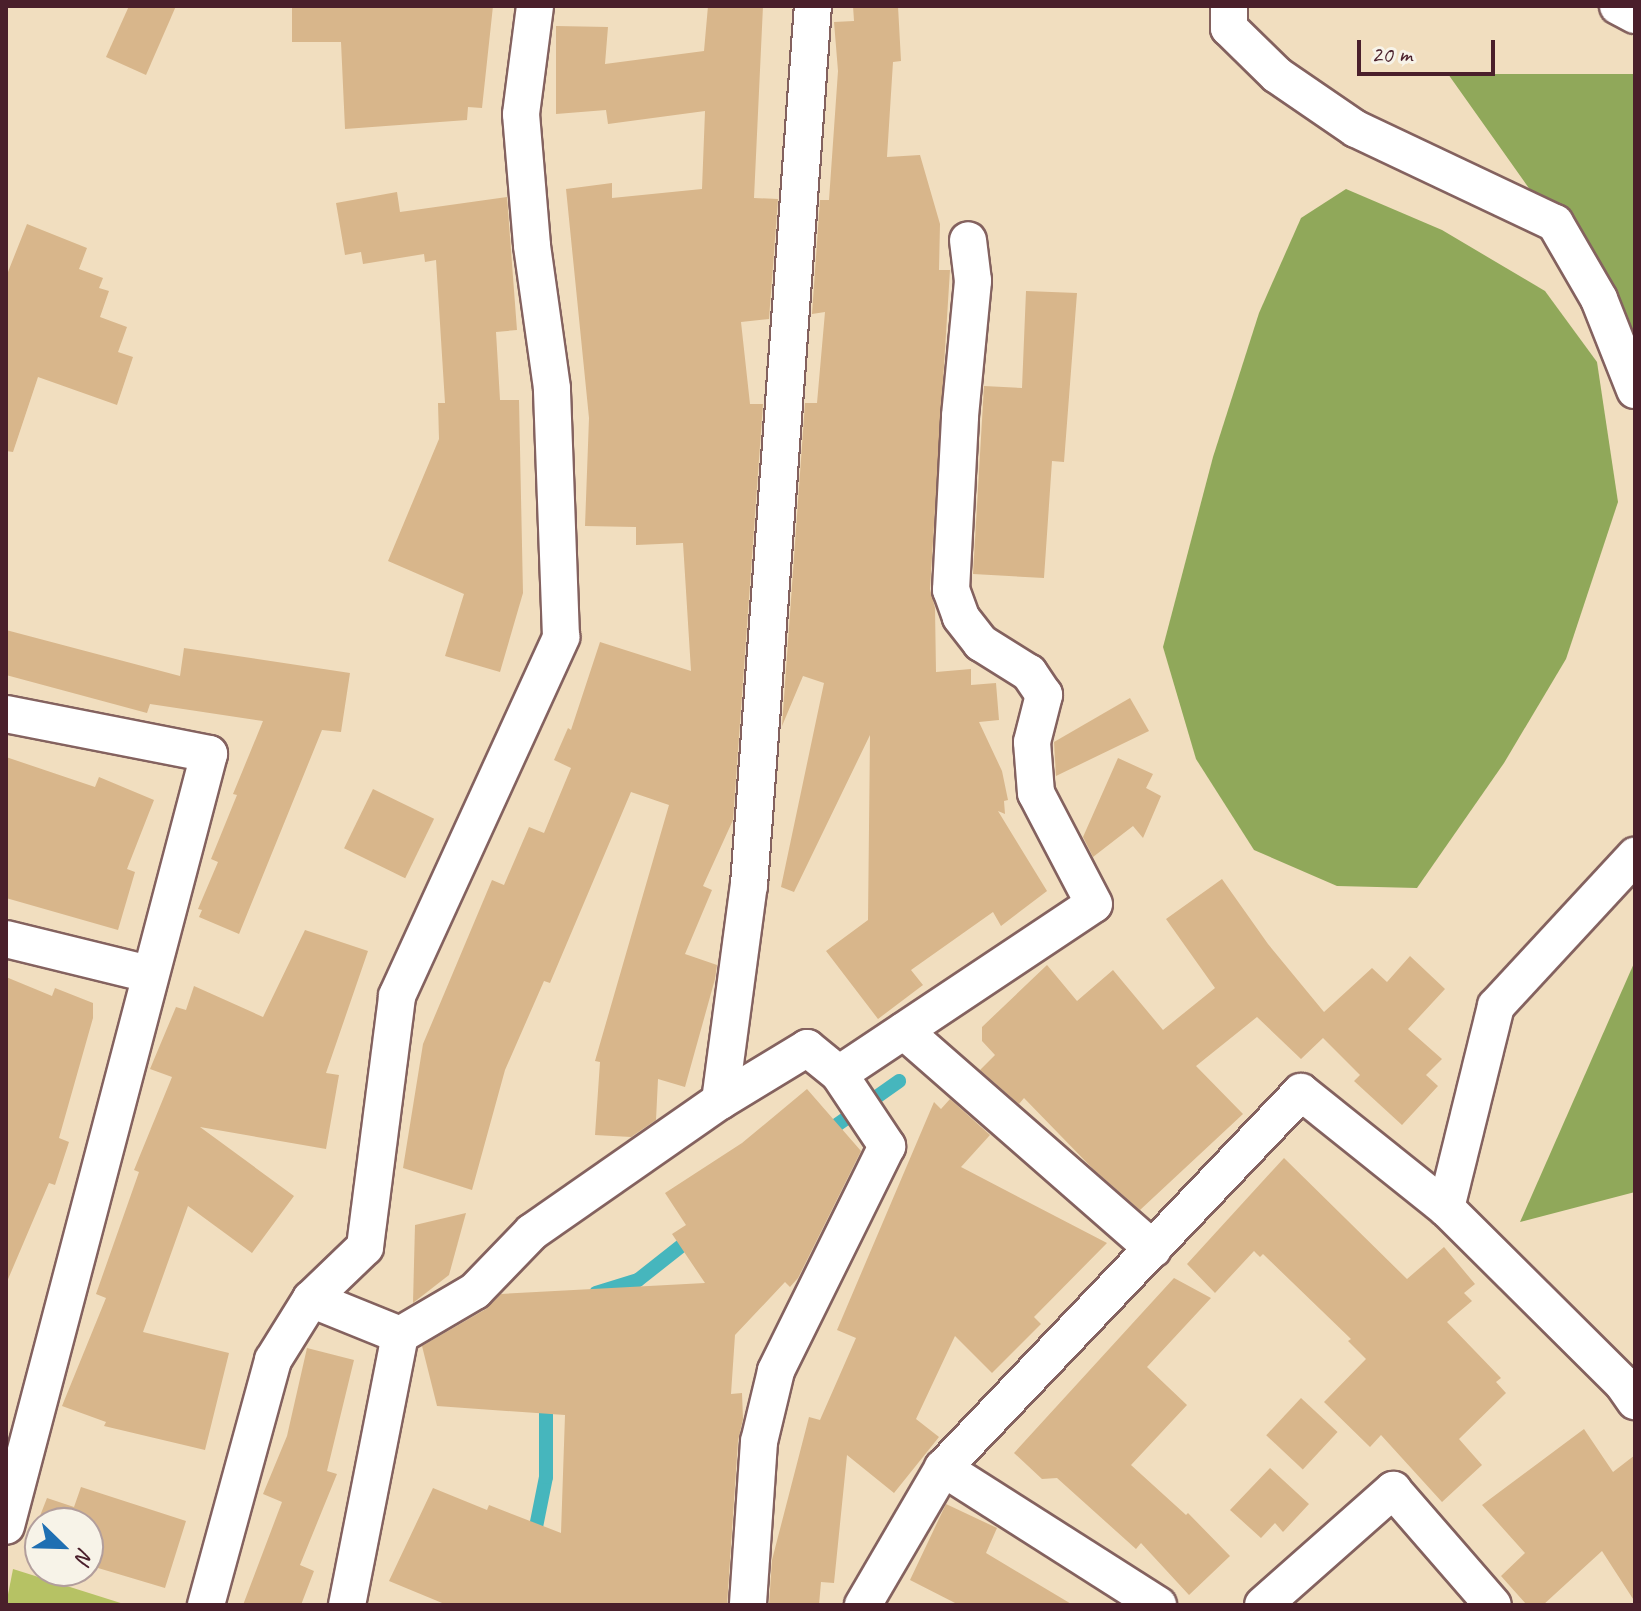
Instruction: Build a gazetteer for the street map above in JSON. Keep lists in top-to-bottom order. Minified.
{"scale_bar":"20 m","north":"bottom right"}
